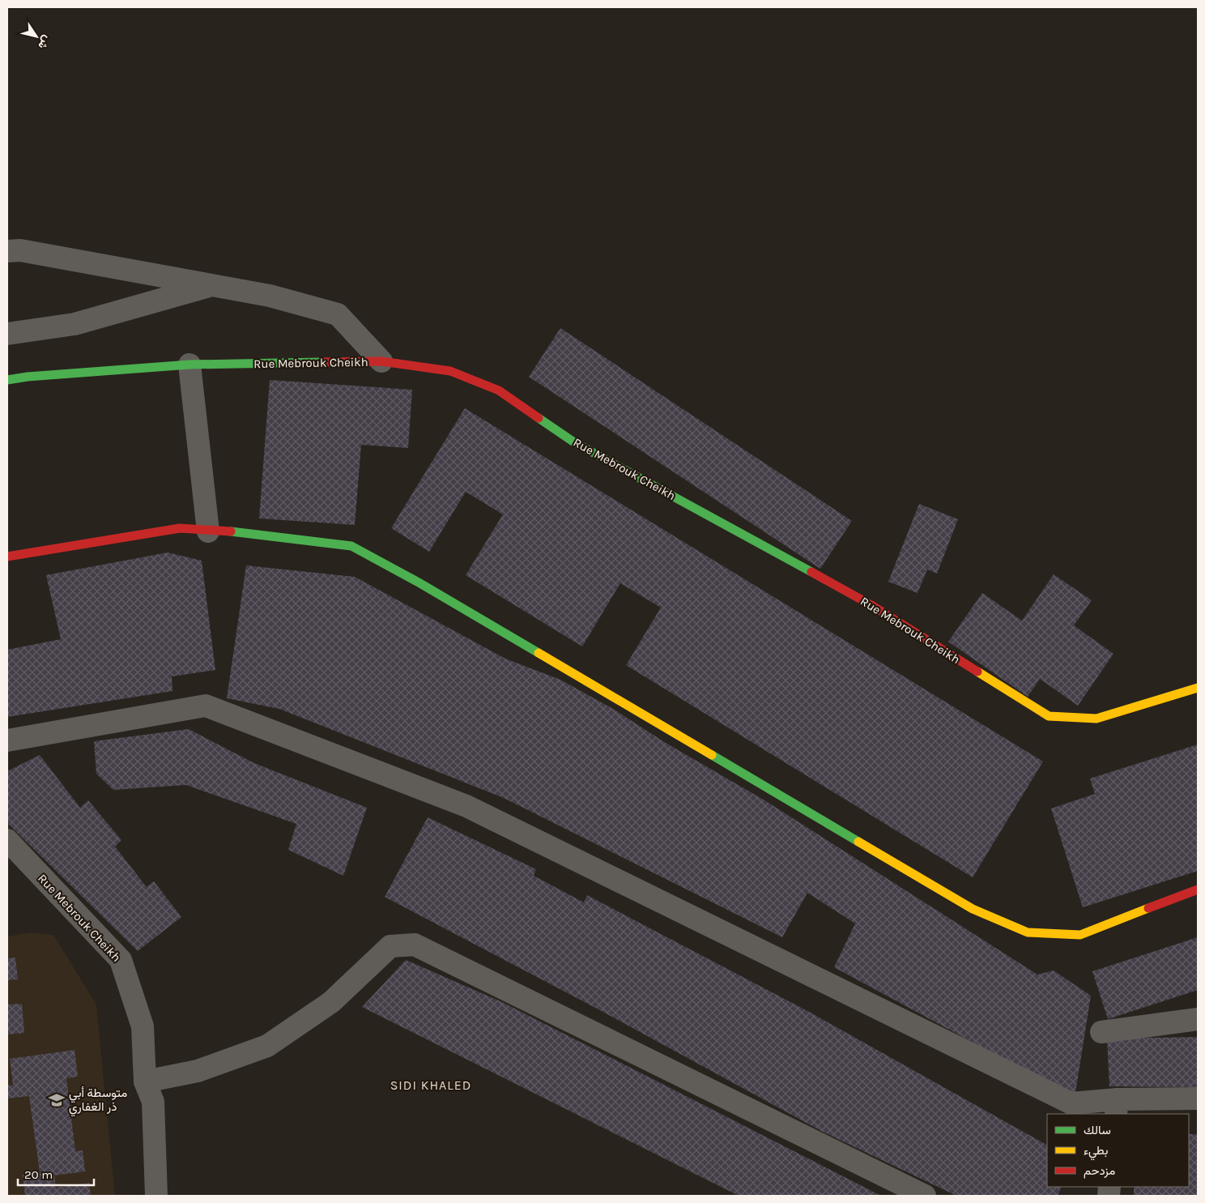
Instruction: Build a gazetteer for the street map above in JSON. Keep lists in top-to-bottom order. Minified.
{"streets":{"street":["Rue Mebrouk Cheikh"]},"districts":["SIDI KHALED"],"places":{"school or university":["متوسطة أبي ذر الغفاري"]},"legend":["سالك","بطيء","مزدحم"],"scale_bar":"20 m","north":"bottom right"}
